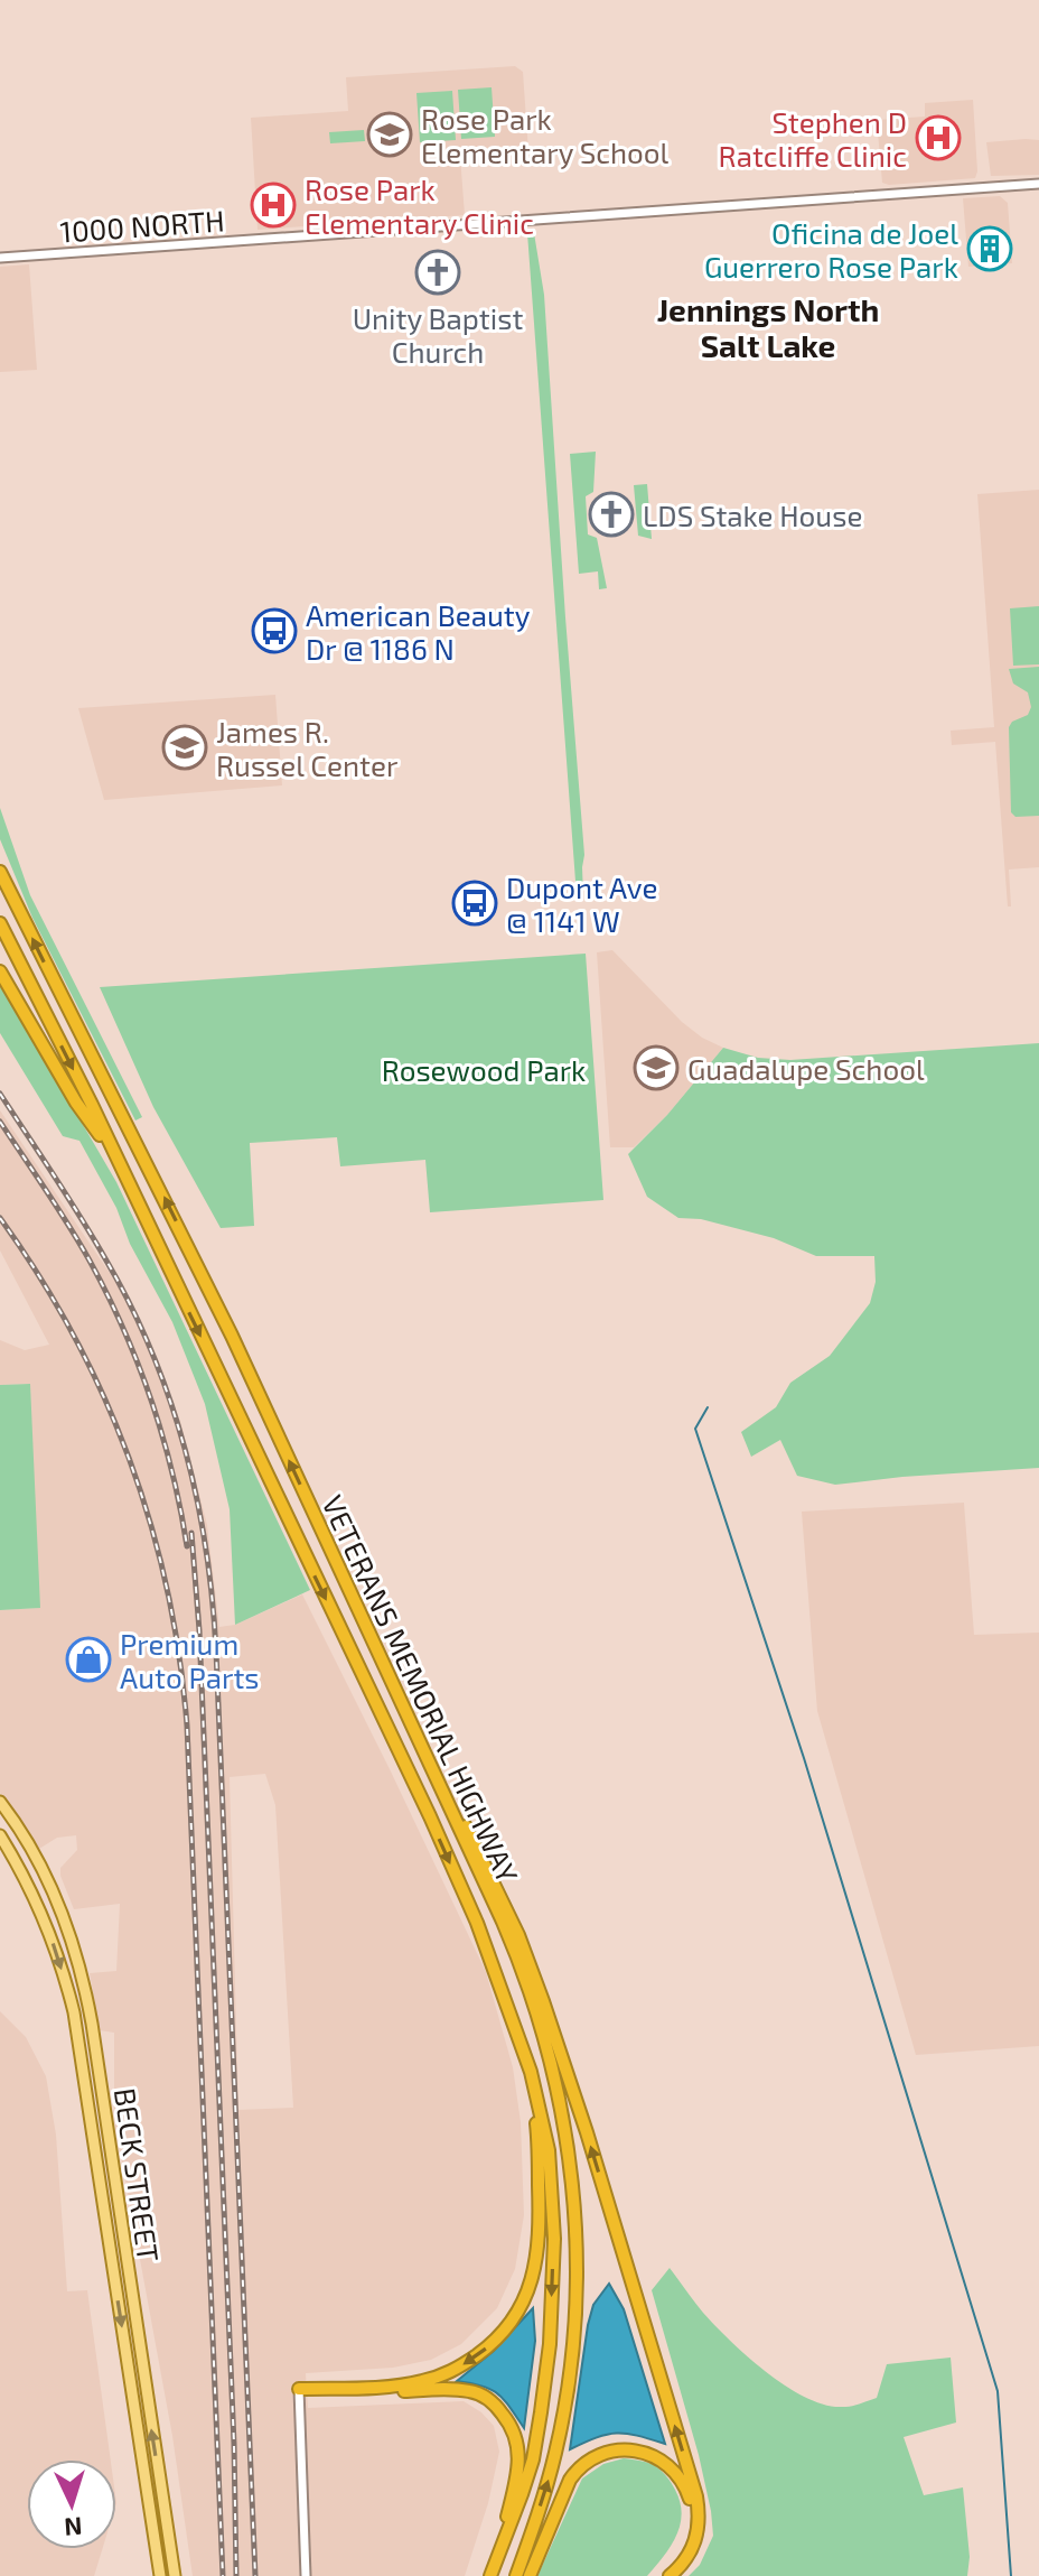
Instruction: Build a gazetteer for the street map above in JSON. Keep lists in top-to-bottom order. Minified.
{"streets":{"highway":["VETERANS MEMORIAL HIGHWAY"],"main road":["BECK STREET"],"street":["1000 NORTH"]},"districts":["Jennings North Salt Lake"],"parks":["Rosewood Park"],"places":{"school or university":["Rose Park Elementary School","James R. Russel Center","Guadalupe School"],"hospital":["Stephen D Ratcliffe Clinic","Rose Park Elementary Clinic"],"building":["Oficina de Joel Guerrero Rose Park"],"church":["Unity Baptist Church","LDS Stake House"],"bus stop":["American Beauty Dr @ 1186 N","Dupont Ave @ 1141 W"],"shop":["Premium Auto Parts"]},"north":"bottom"}
